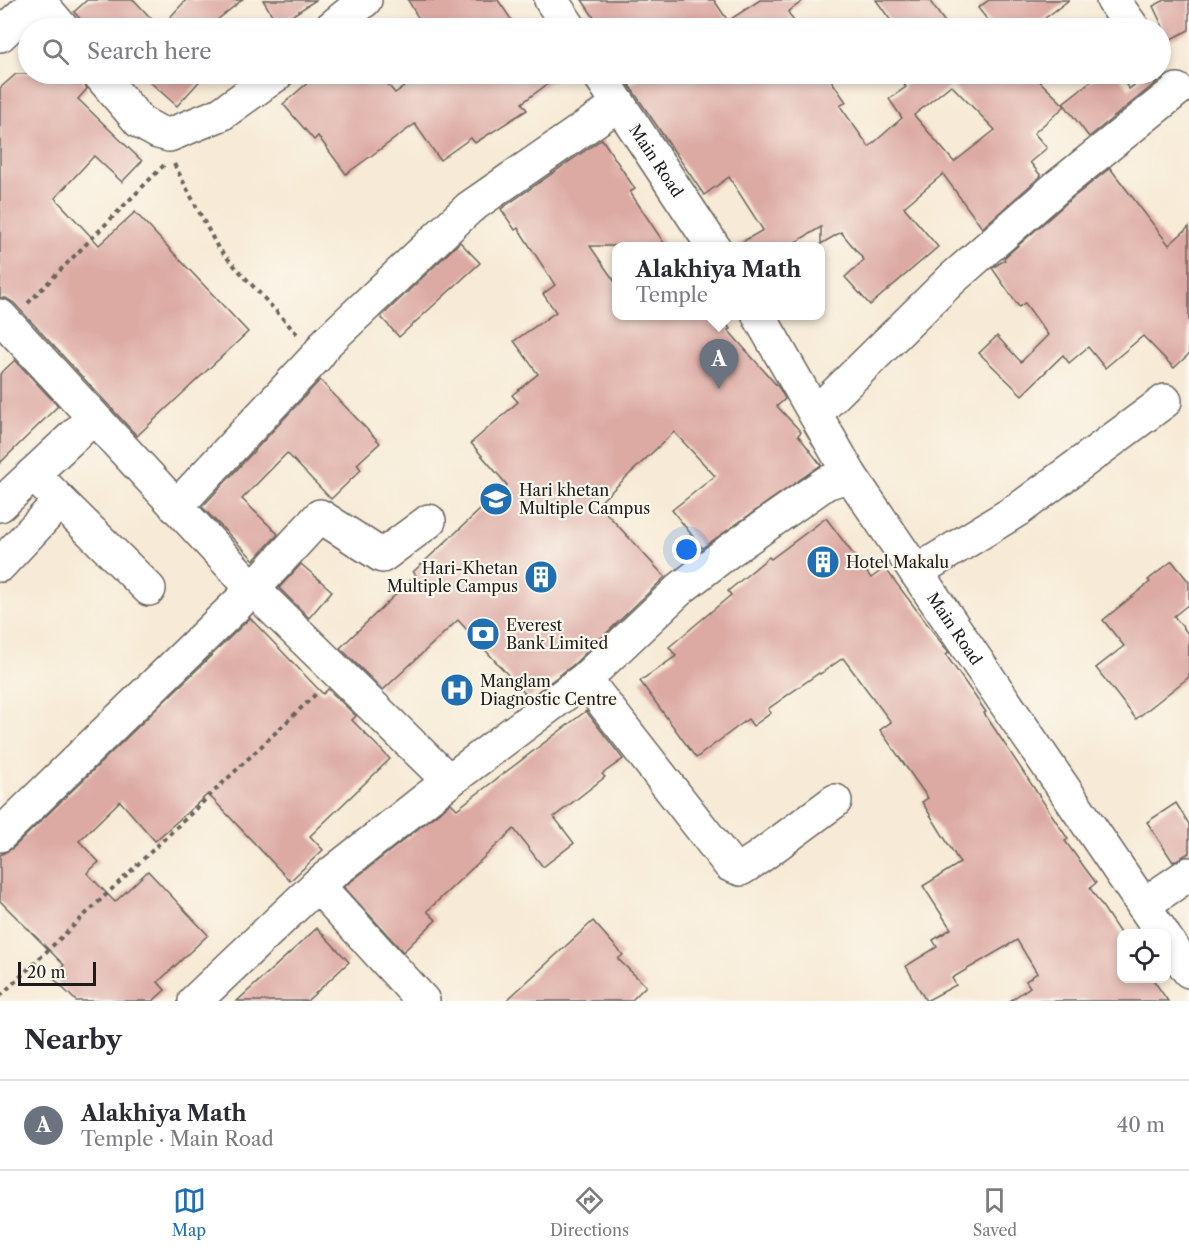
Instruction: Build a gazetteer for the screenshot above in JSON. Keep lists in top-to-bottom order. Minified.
{"streets":{"street":["Main Road"]},"places":{"school or university":["Hari khetan Multiple Campus"],"building":["Hotel Makalu","Hari-Khetan Multiple Campus"],"bank":["Everest Bank Limited"],"hospital":["Manglam Diagnostic Centre"]},"scale_bar":"20 m","page":{"search":"Search here","popup":["Alakhiya Math","Temple"],"pins":"A","scale":"20 m","heading":"Nearby","list":[{"mark":"A","name":"Alakhiya Math","note":"Temple · Main Road","value":"40 m"}],"nav":["Map","Directions","Saved"]}}
